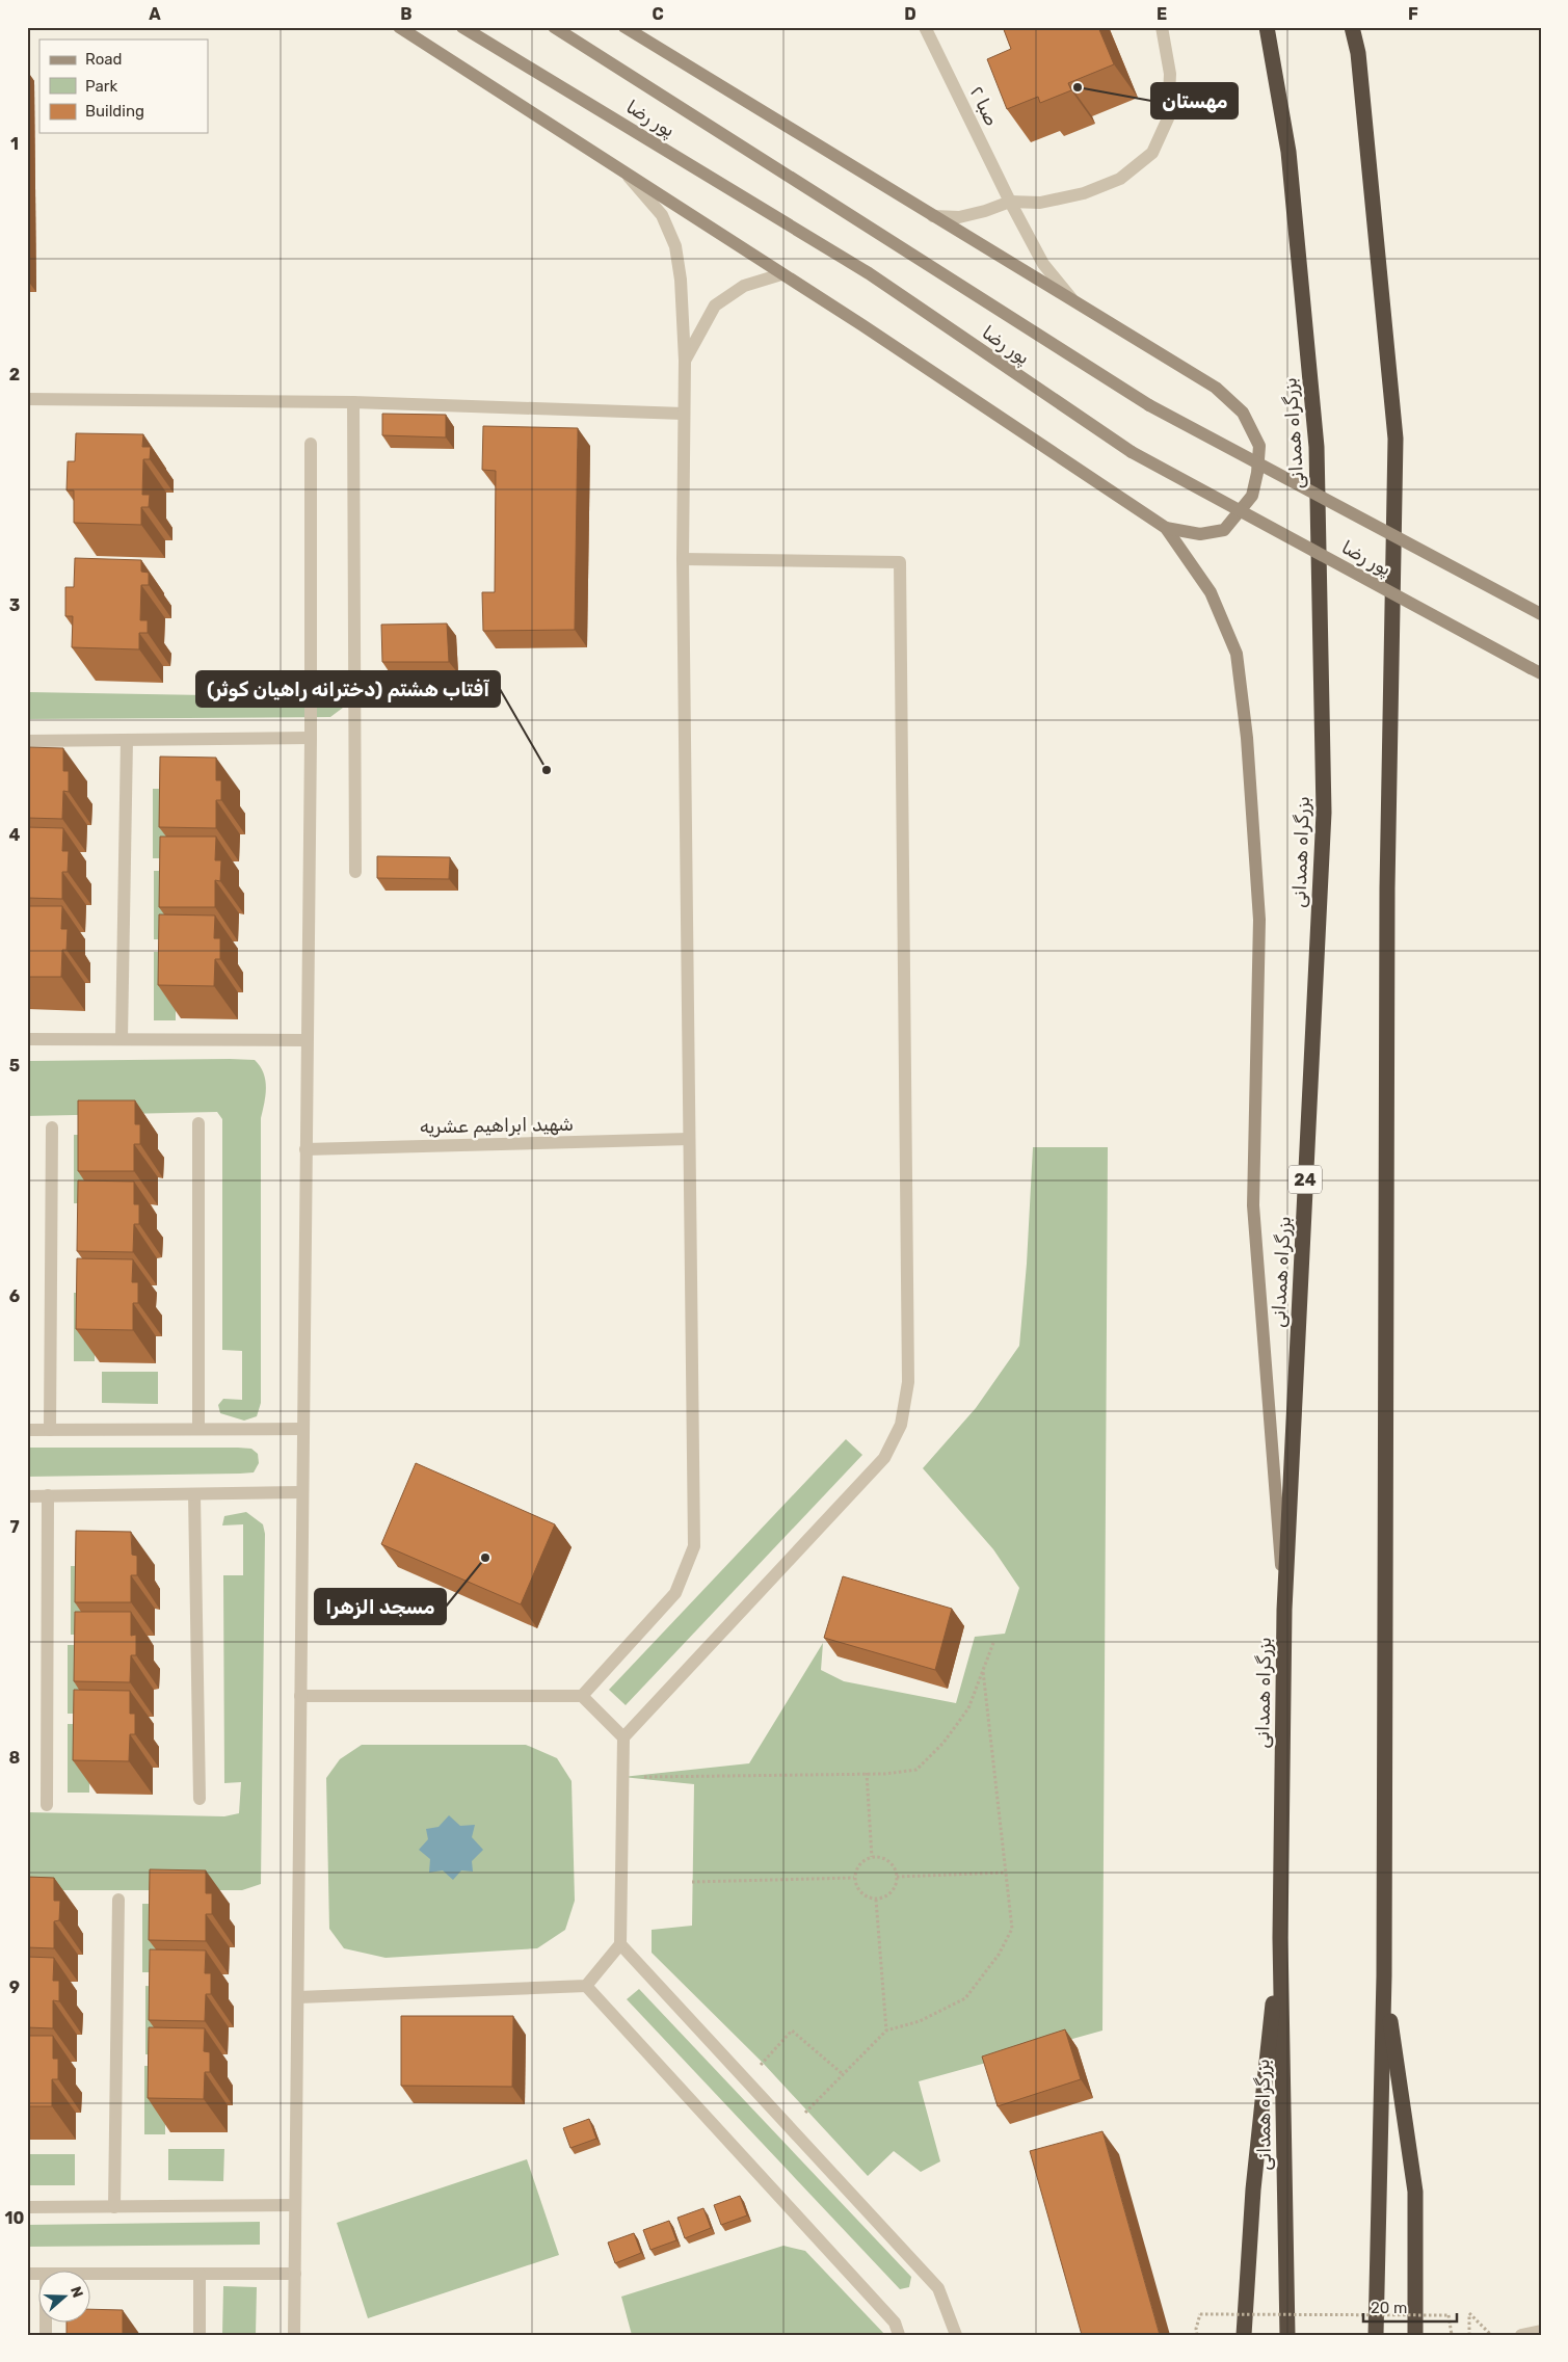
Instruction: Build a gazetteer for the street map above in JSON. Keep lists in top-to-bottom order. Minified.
{"streets":{"highway":["بزرگراه همدانی","24"],"street":["صبا ۲","پور رضا","شهید ابراهیم عشریه"]},"places":["مهستان","آفتاب هشتم (دخترانه راهیان کوثر)","مسجد الزهرا"],"legend":["Road","Park","Building"],"scale_bar":"20 m","north":"right","grid":{"columns":["A","B","C","D","E","F"],"rows":["1","2","3","4","5","6","7","8","9","10"]}}
